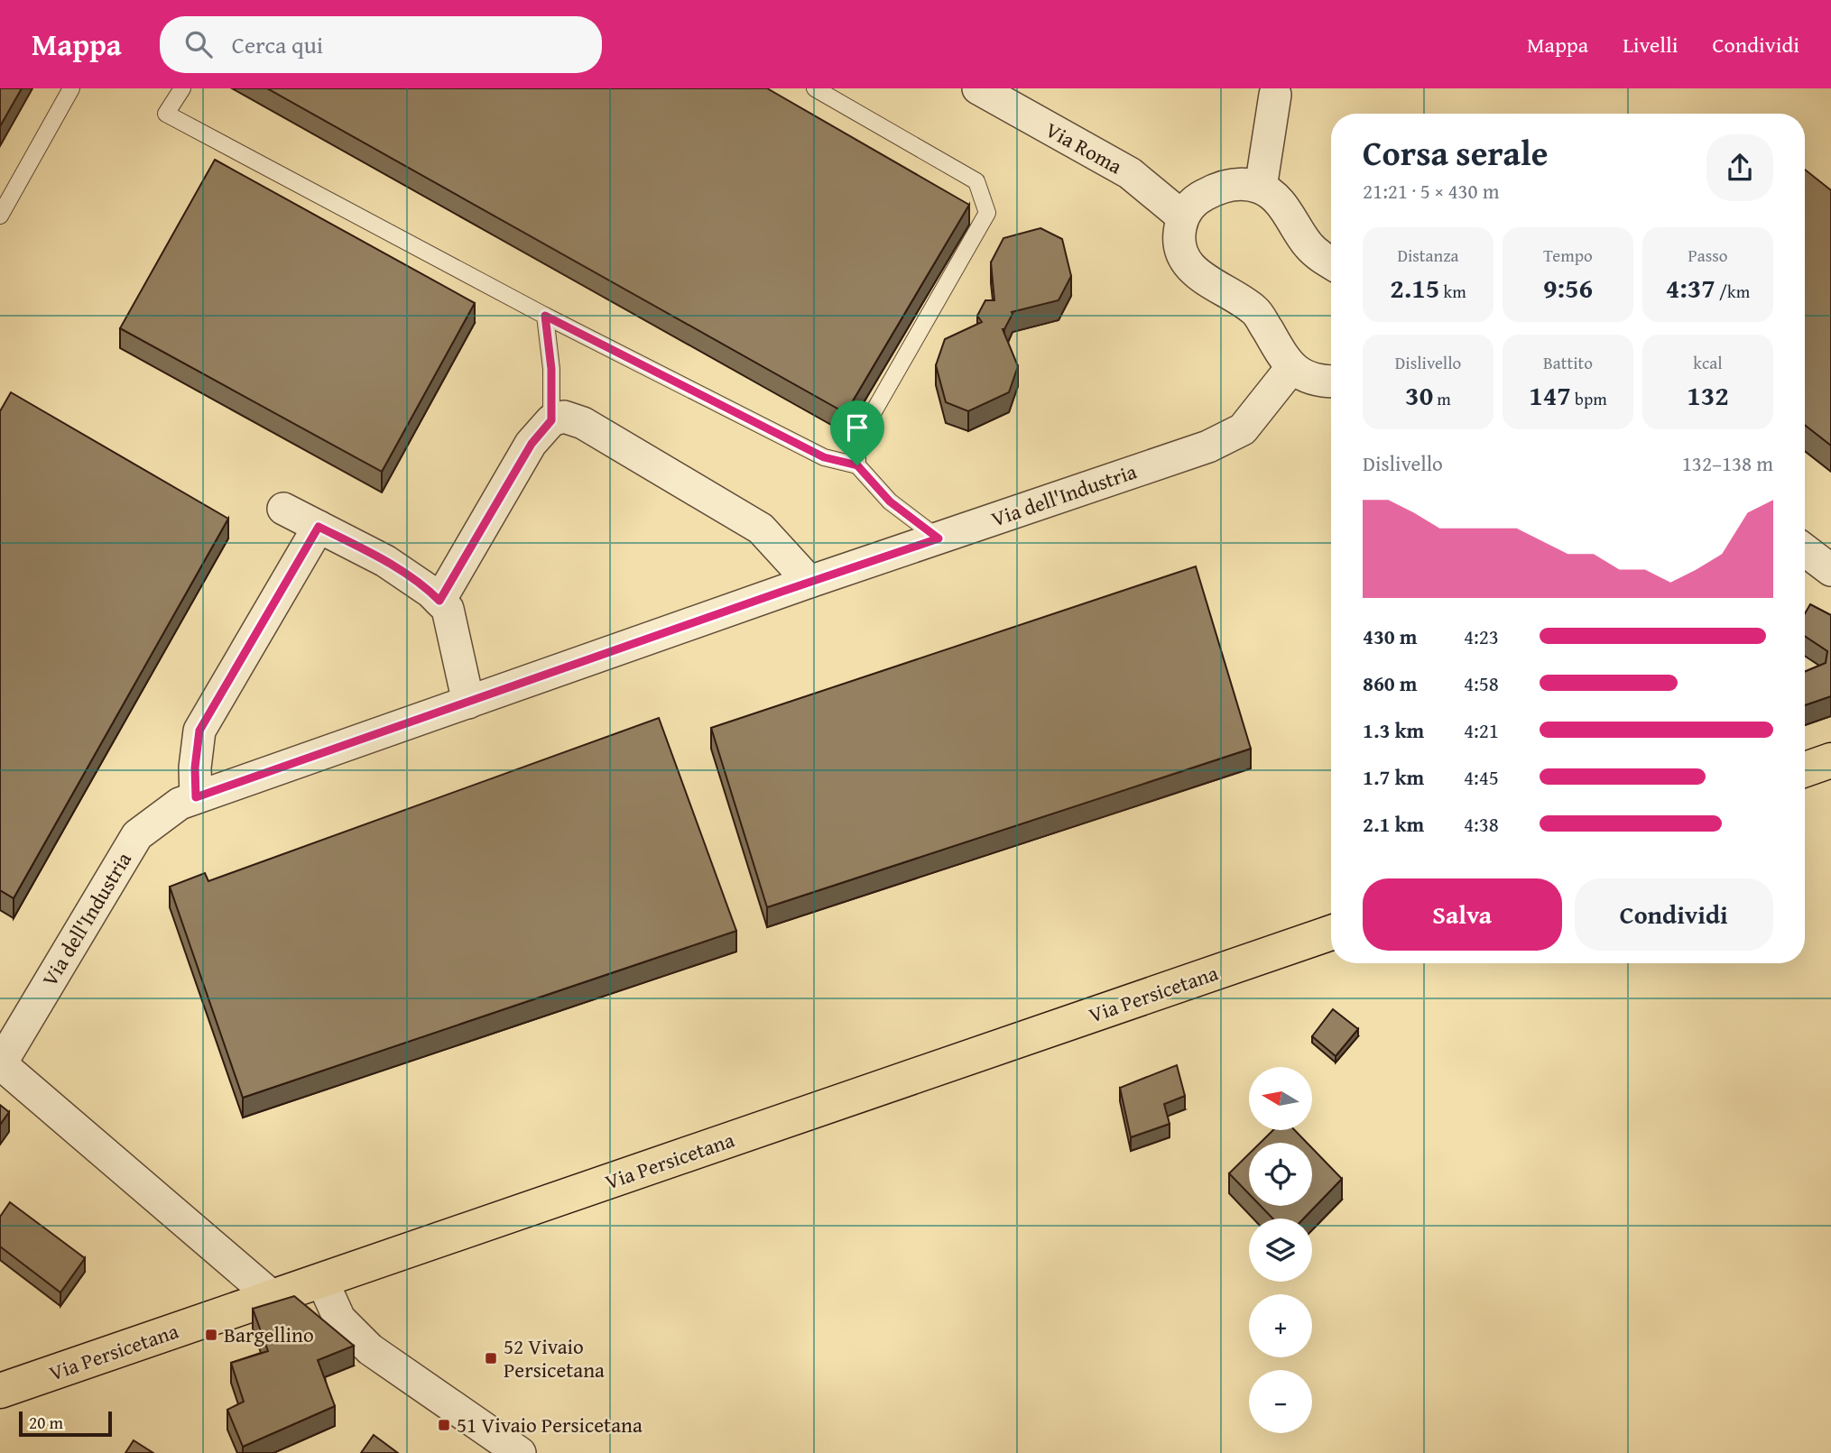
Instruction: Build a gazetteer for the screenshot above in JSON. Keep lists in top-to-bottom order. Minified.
{"streets":{"main road":["Via Persicetana"],"street":["Via Roma","Via dell'Industria"]},"places":{"transit":["Bargellino","52 Vivaio Persicetana","51 Vivaio Persicetana"]},"scale_bar":"20 m","north":"left","page":{"header":"Mappa","search":"Cerca qui","nav":["Mappa","Livelli","Condividi"],"heading":["Corsa serale","21:21 · 5 × 430 m"],"stats":[["Distanza","2.15 km"],["Tempo","9:56"],["Passo","4:37 /km"],["Dislivello","30 m"],["Battito","147 bpm"],["kcal","132"]],"chart":["Dislivello","132–138 m"],"list":[{"name":"430 m","note":"4:23"},{"name":"860 m","note":"4:58"},{"name":"1.3 km","note":"4:21"},{"name":"1.7 km","note":"4:45"},{"name":"2.1 km","note":"4:38"}],"buttons":["Salva","Condividi"],"map_buttons":["+","−"],"scale":"20 m"}}
